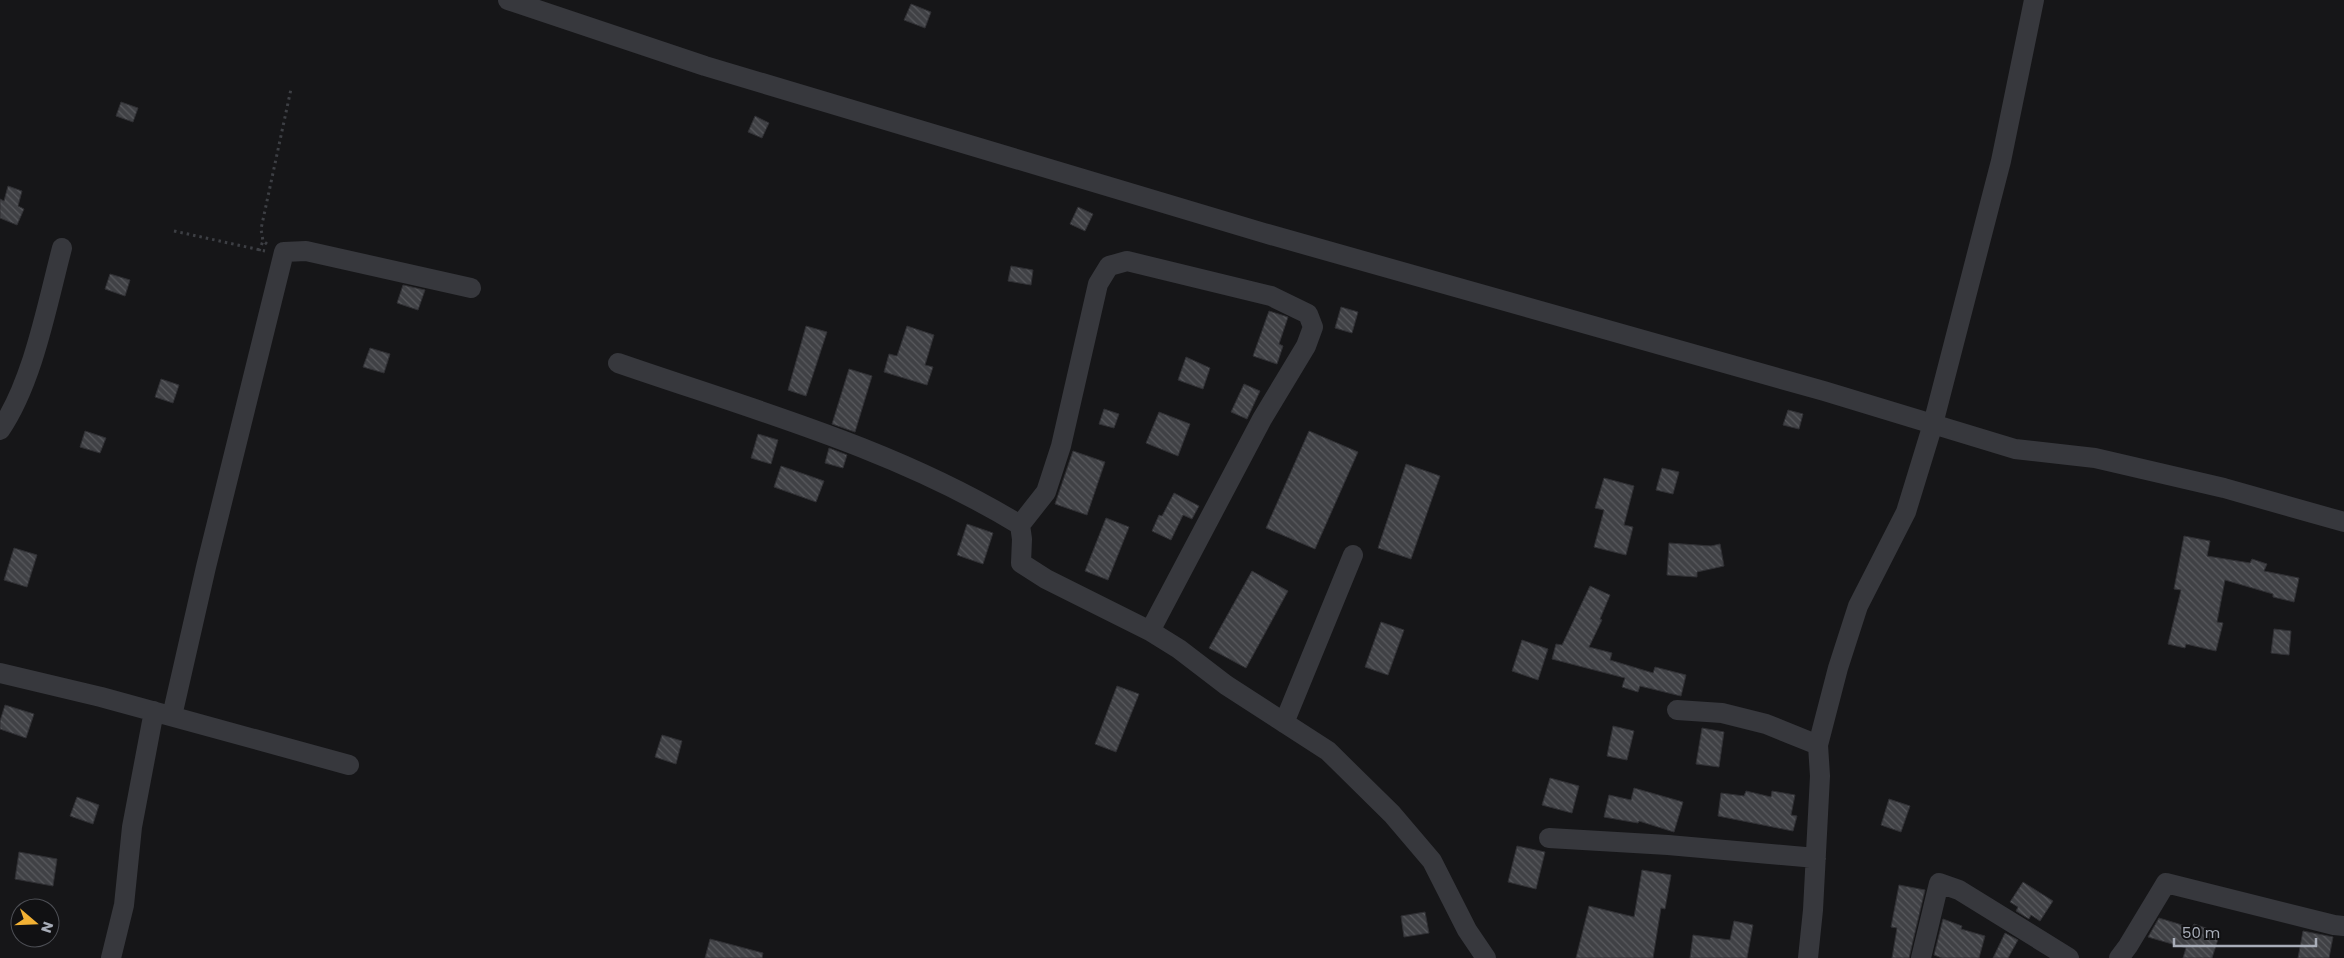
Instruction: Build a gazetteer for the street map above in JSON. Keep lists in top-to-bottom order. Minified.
{"scale_bar":"50 m","north":"right"}
